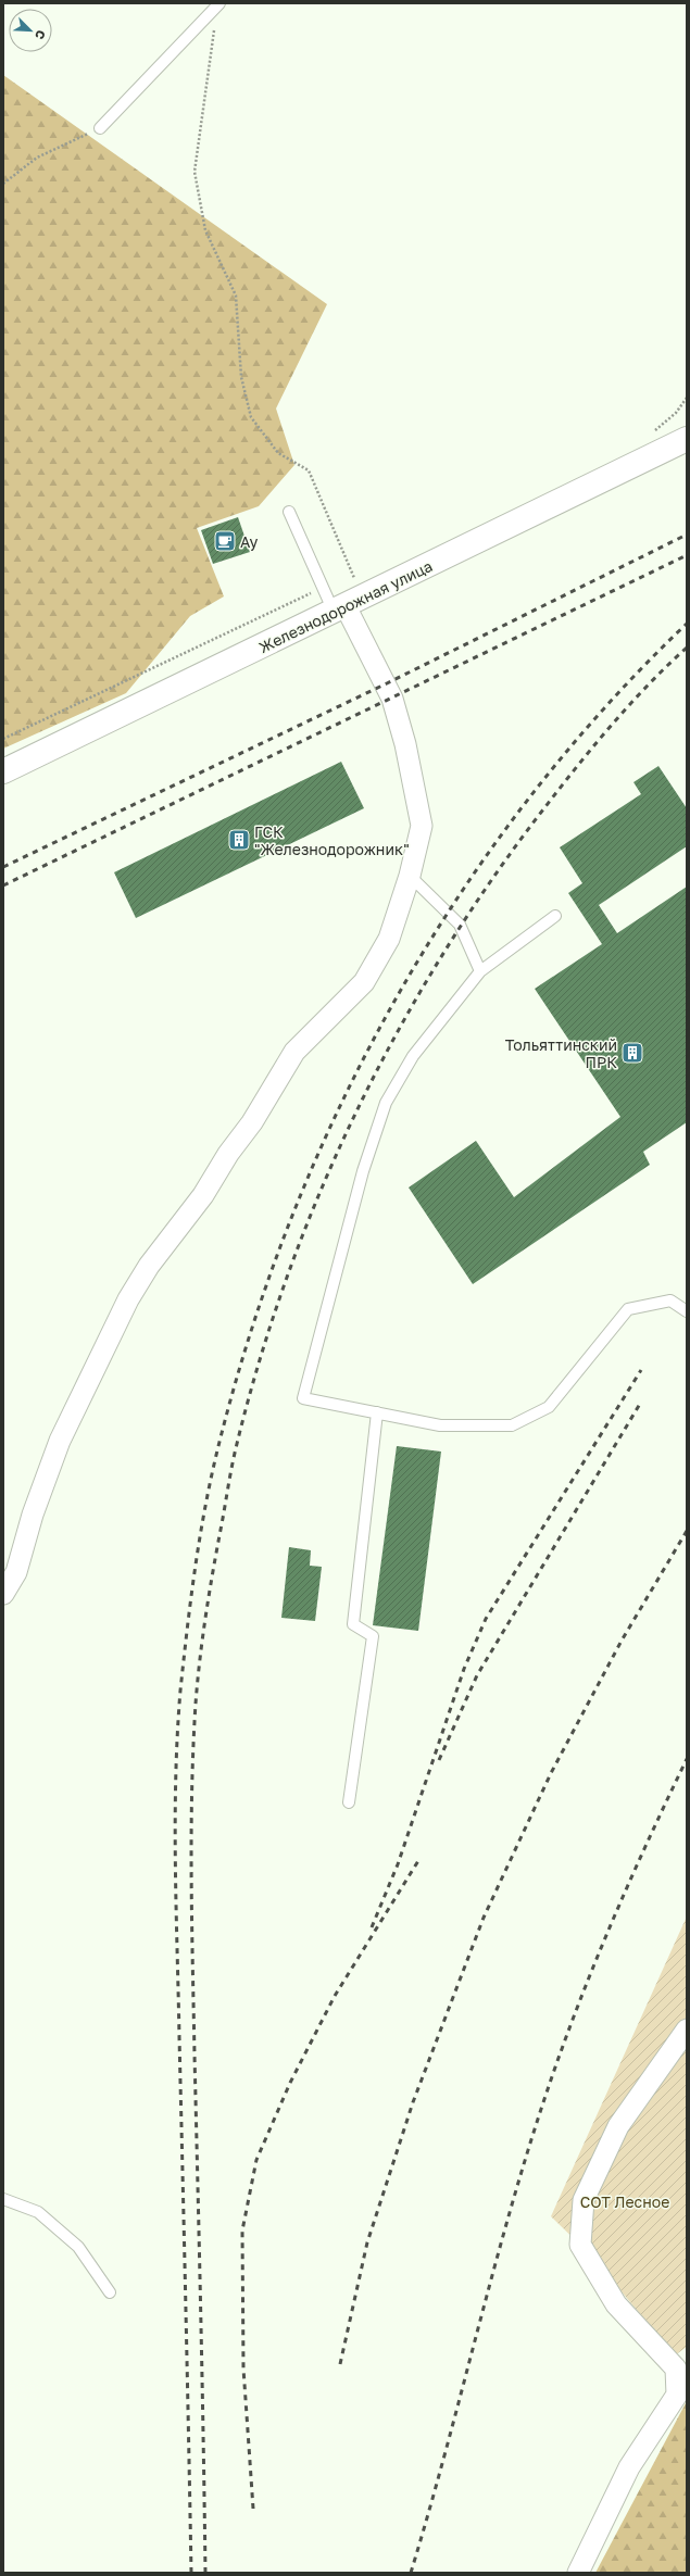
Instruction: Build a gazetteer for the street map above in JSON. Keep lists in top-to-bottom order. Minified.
{"streets":{"main road":["Железнодорожная улица"]},"parks":["СОТ Лесное"],"places":{"cafe":["Ау"],"building":["ГСК \"Железнодорожник\"","Тольяттинский ПРК"]},"north":"bottom right"}
